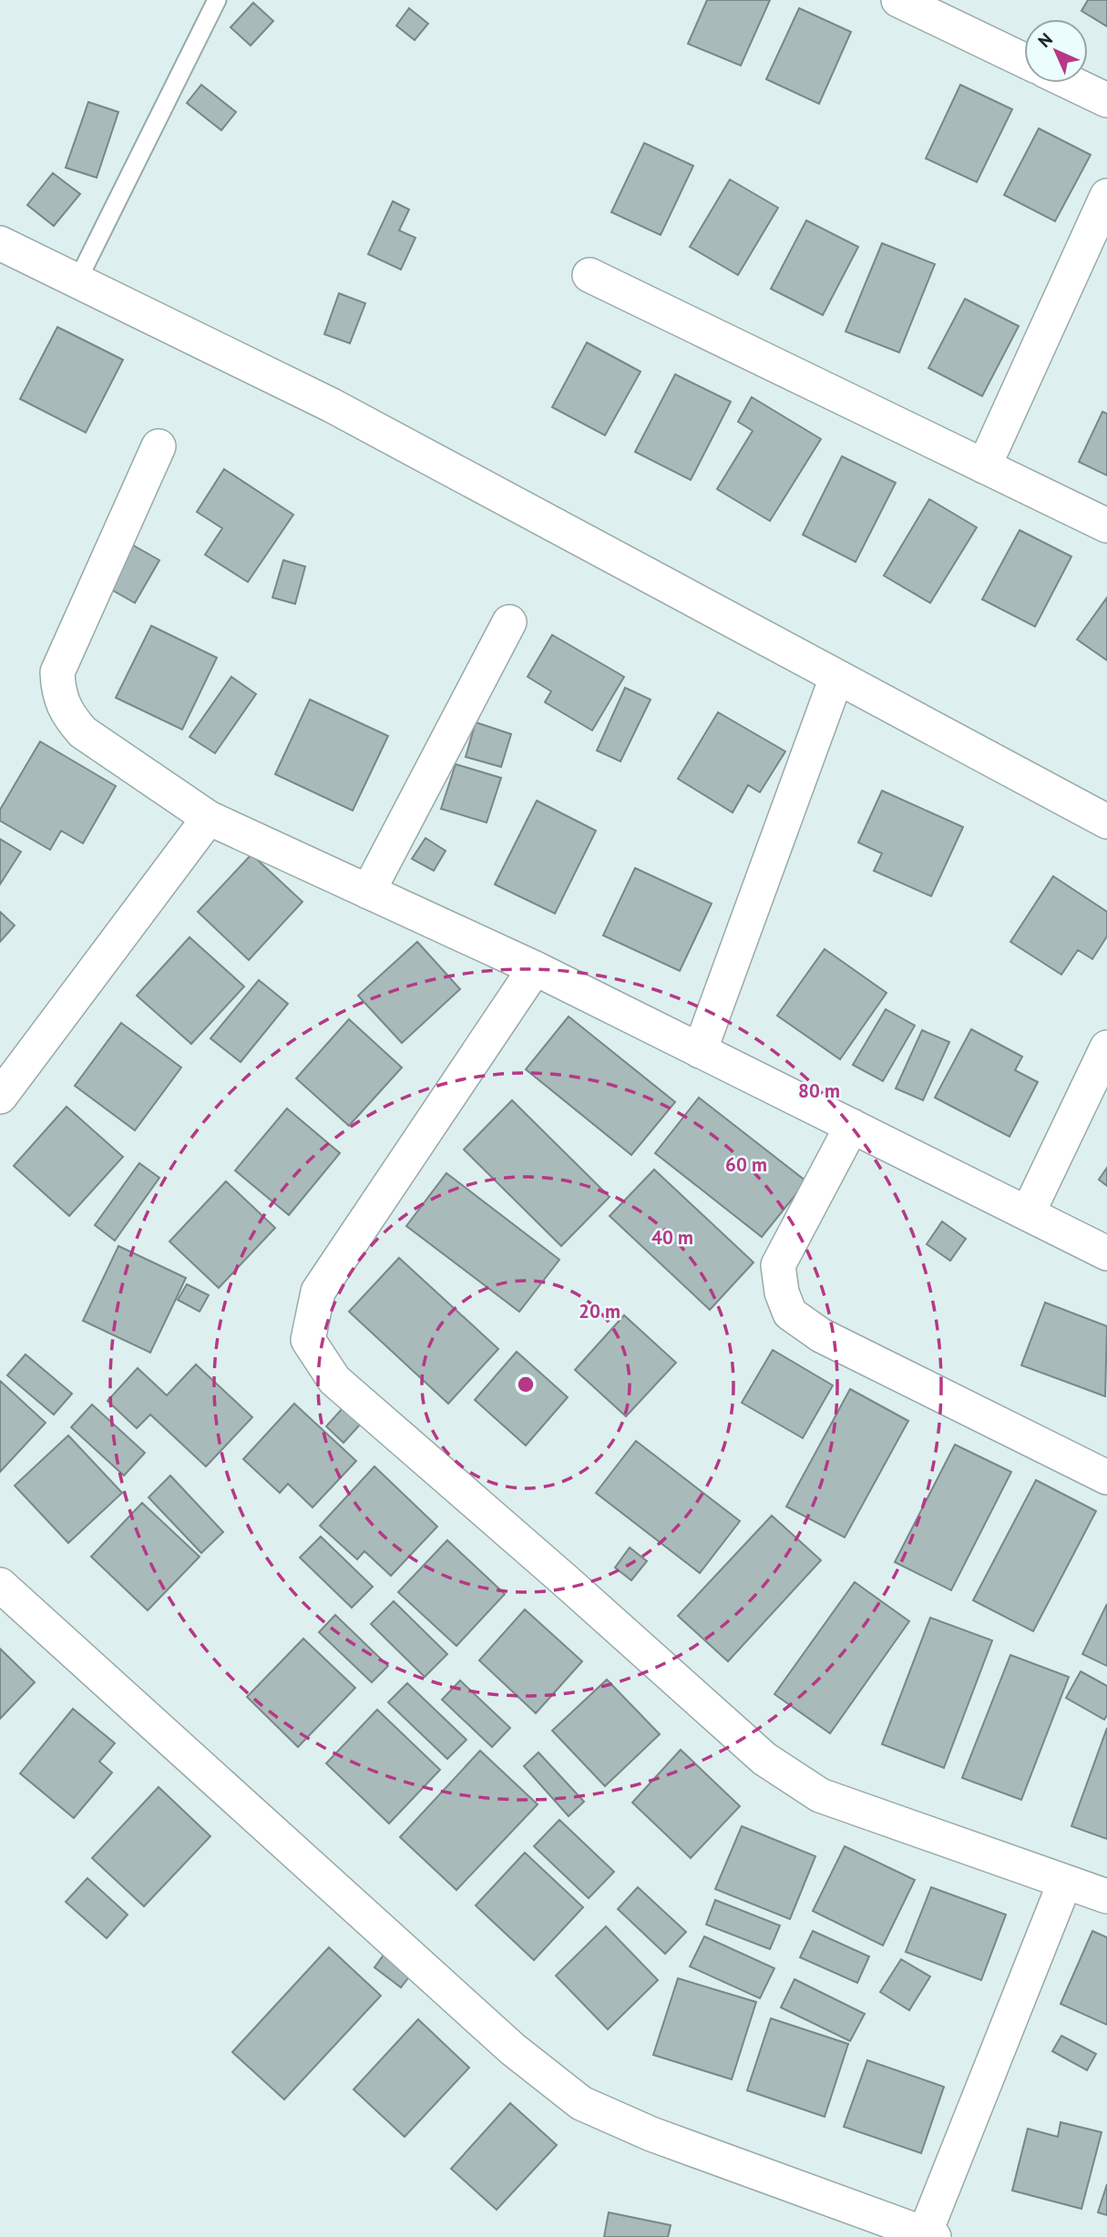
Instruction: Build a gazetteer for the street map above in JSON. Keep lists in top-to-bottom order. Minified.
{"north":"top left","rings":["80 m","60 m","40 m","20 m"]}
